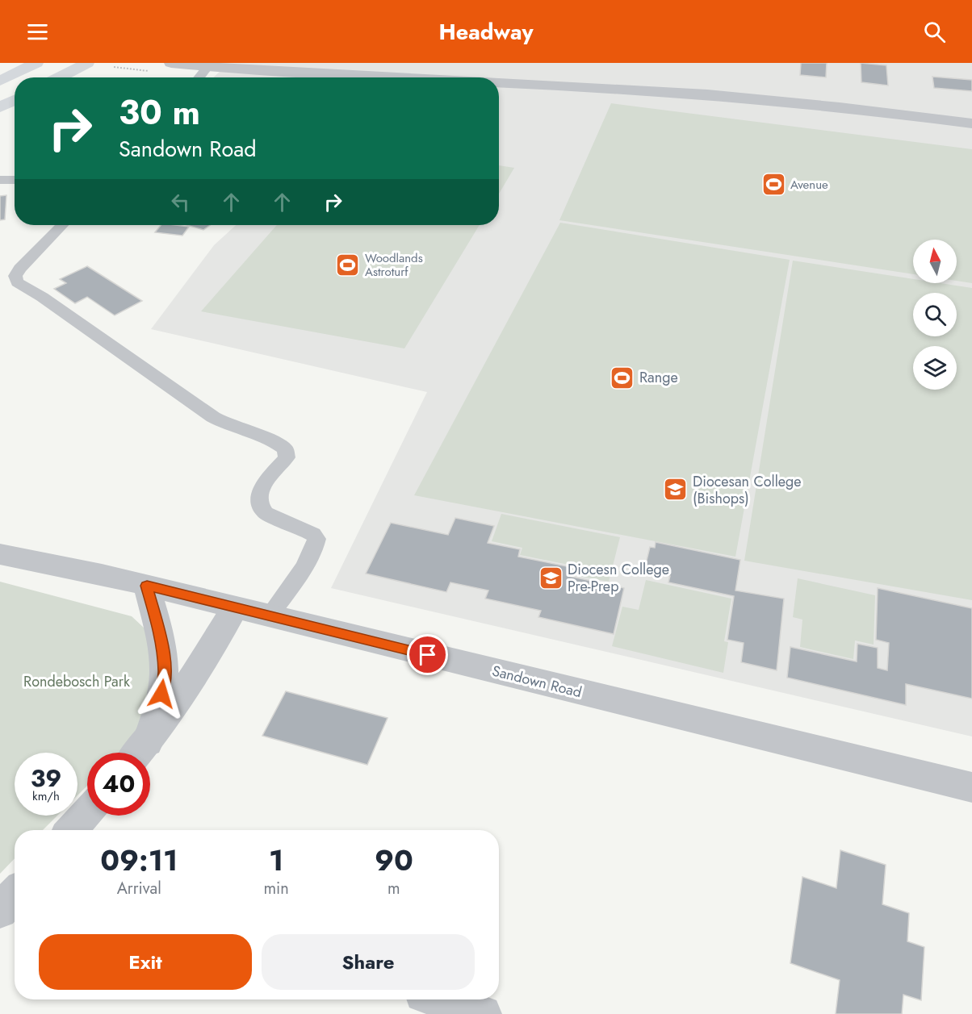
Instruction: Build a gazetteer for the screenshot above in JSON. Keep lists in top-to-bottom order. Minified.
{"streets":{"street":["Sandown Road"]},"parks":["Rondebosch Park"],"places":{"sports":["Avenue","Woodlands Astroturf","Range"],"school or university":["Diocesan College (Bishops)","Diocesn College Pre-Prep"]},"north":"top","page":{"header":"Headway","turn":["30 m","Sandown Road"],"speed":"39 km/h","limit":"40","eta":["09:11","Arrival","1","min","90","m"],"buttons":["Exit","Share"]}}
